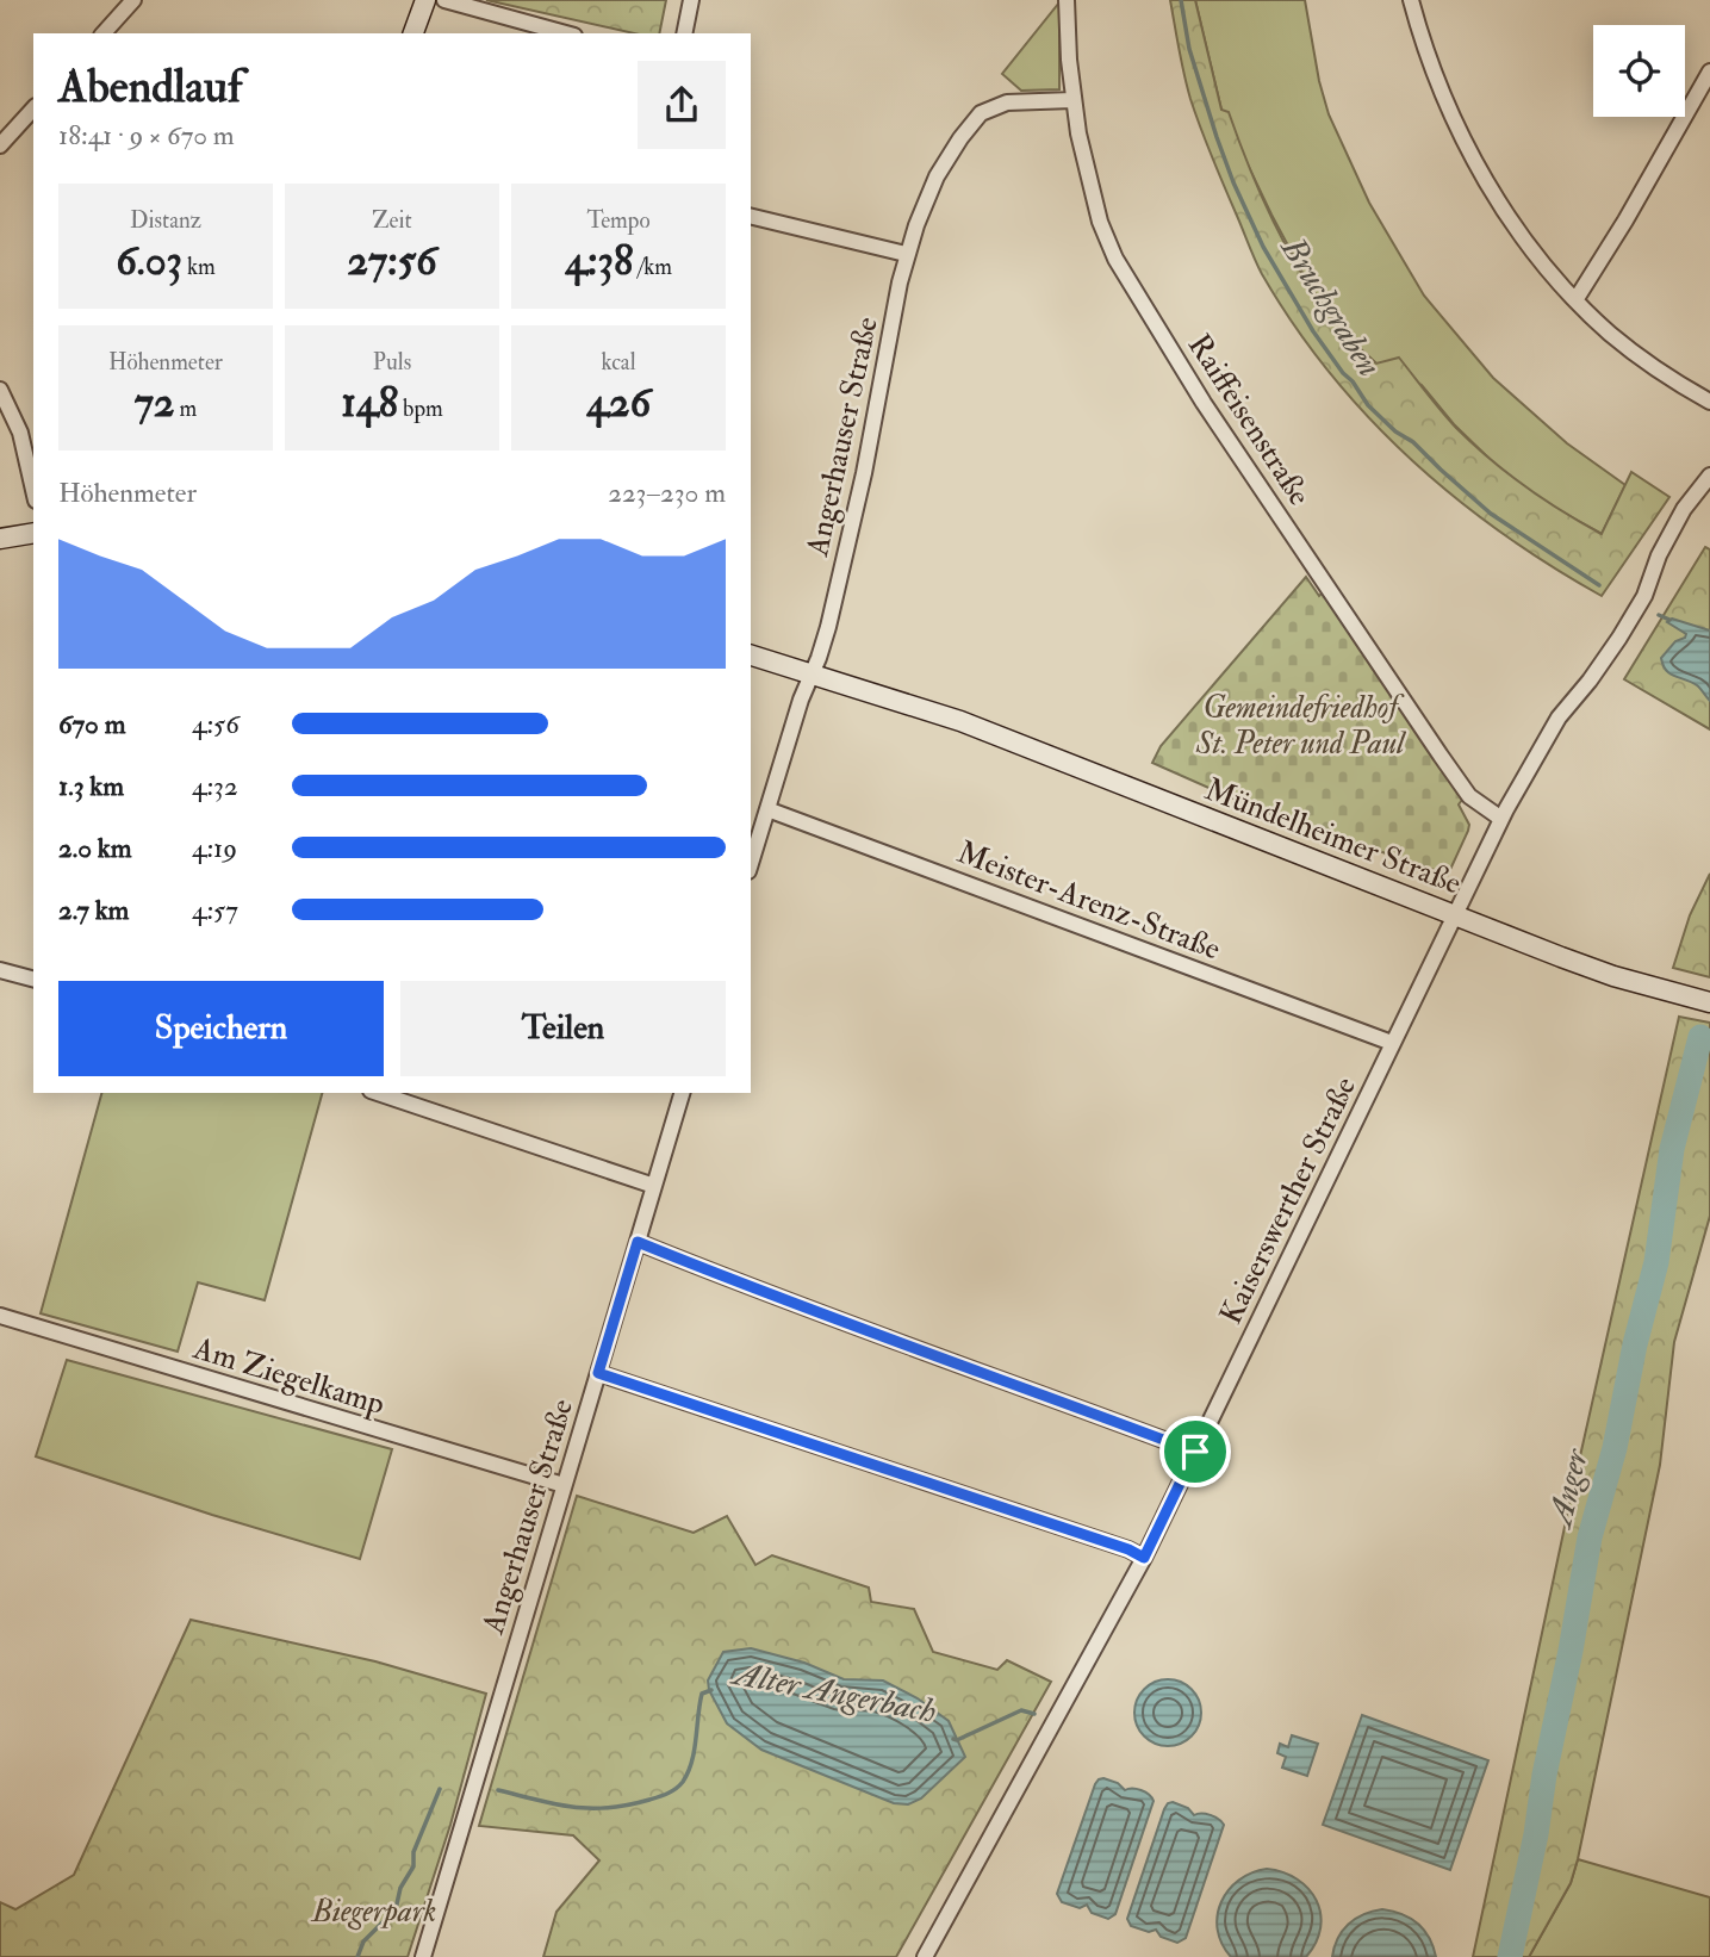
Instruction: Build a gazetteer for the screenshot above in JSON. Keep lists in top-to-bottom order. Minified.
{"streets":{"main road":["Mündelheimer Straße"],"street":["Raiffeisenstraße","Angerhauser Straße","Meister-Arenz-Straße","Kaiserswerther Straße","Am Ziegelkamp"]},"crossings":[["Raiffeisenstraße","Angerhauser Straße"],["Raiffeisenstraße","Kaiserswerther Straße"],["Angerhauser Straße","Mündelheimer Straße"],["Angerhauser Straße","Meister-Arenz-Straße"],["Angerhauser Straße","Am Ziegelkamp"],["Mündelheimer Straße","Kaiserswerther Straße"],["Meister-Arenz-Straße","Kaiserswerther Straße"]],"water":["Bruchgraben","Anger","Alter Angerbach"],"parks":["Gemeindefriedhof St. Peter und Paul","Biegerpark"],"page":{"heading":["Abendlauf","18:41 · 9 × 670 m"],"stats":[["Distanz","6.03 km"],["Zeit","27:56"],["Tempo","4:38 /km"],["Höhenmeter","72 m"],["Puls","148 bpm"],["kcal","426"]],"chart":["Höhenmeter","223–230 m"],"list":[{"name":"670 m","note":"4:56"},{"name":"1.3 km","note":"4:32"},{"name":"2.0 km","note":"4:19"},{"name":"2.7 km","note":"4:57"}],"buttons":["Speichern","Teilen"]}}
